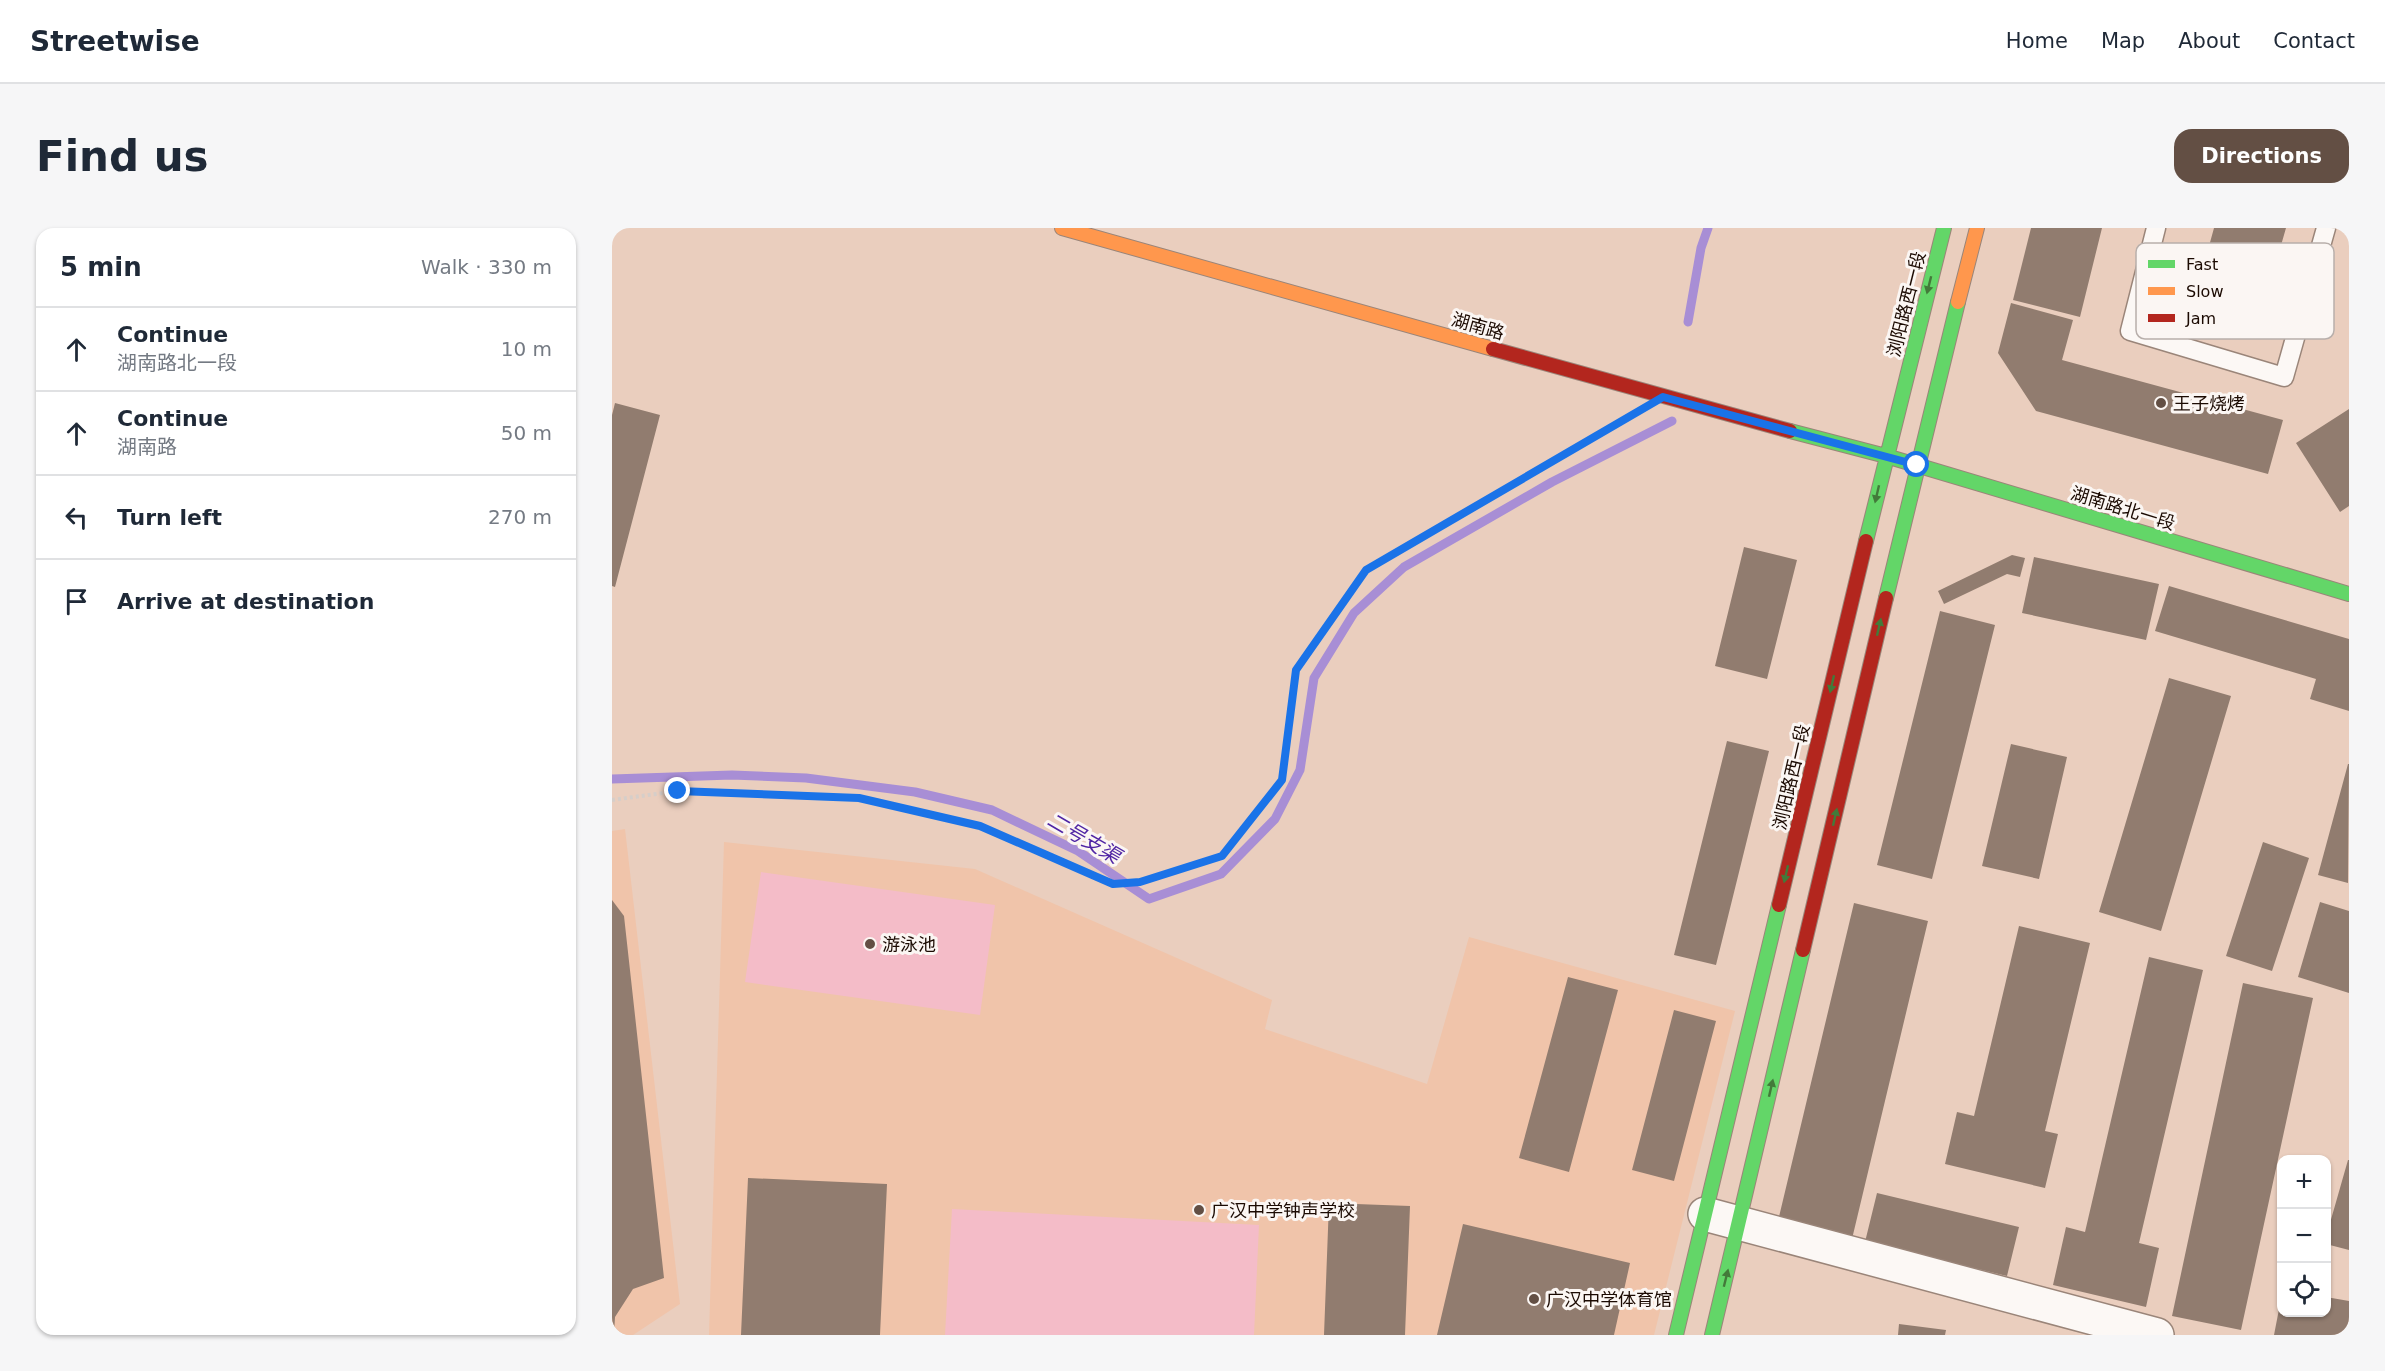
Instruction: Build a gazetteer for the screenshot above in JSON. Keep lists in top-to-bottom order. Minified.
{"streets":{"street":["浏阳路西一段","湖南路","湖南路北一段"]},"crossings":[["浏阳路西一段","湖南路"],["浏阳路西一段","湖南路北一段"],["湖南路","湖南路北一段"]],"water":["二号支渠"],"places":["王子烧烤","游泳池","广汉中学钟声学校","广汉中学体育馆"],"legend":["Fast","Slow","Jam"],"page":{"header":"Streetwise","nav":["Home","Map","About","Contact"],"buttons":"Directions","title":"Find us","heading":["5 min","Walk · 330 m"],"list":[["Continue","湖南路北一段","10 m"],["Continue","湖南路","50 m"],["Turn left","270 m"],"Arrive at destination"],"map_buttons":["+","−"]}}
